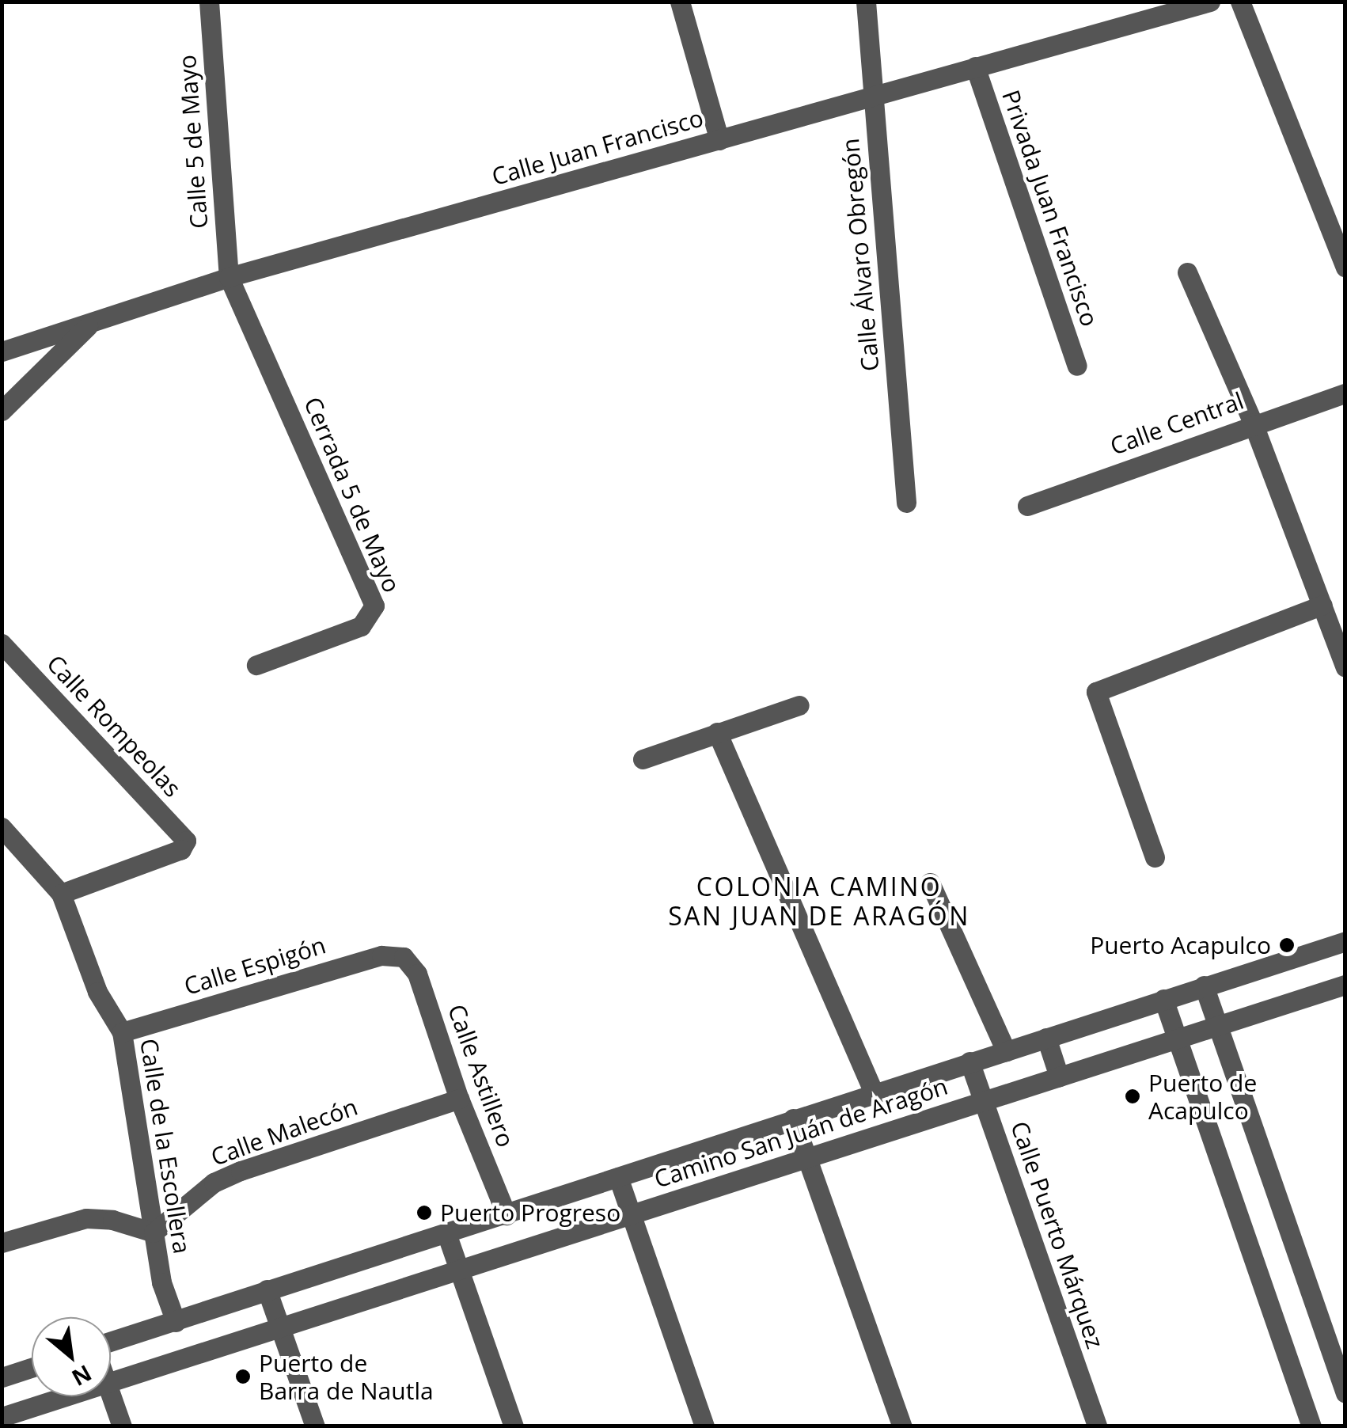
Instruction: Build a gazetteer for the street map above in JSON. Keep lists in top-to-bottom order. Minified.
{"streets":{"street":["Calle 5 de Mayo","Calle Juan Francisco","Privada Juan Francisco","Calle Álvaro Obregón","Calle Central","Cerrada 5 de Mayo","Calle Rompeolas","Calle Espigón","Calle Astillero","Calle Malecón","Camino San Juán de Aragón","Calle de la Escollera","Calle Puerto Márquez"]},"crossings":[["Calle 5 de Mayo","Calle Juan Francisco"],["Calle 5 de Mayo","Cerrada 5 de Mayo"],["Calle Juan Francisco","Privada Juan Francisco"],["Calle Juan Francisco","Calle Álvaro Obregón"],["Calle Juan Francisco","Cerrada 5 de Mayo"],["Calle Rompeolas","Calle de la Escollera"],["Calle Espigón","Calle Astillero"],["Calle Espigón","Calle de la Escollera"],["Calle Astillero","Calle Malecón"],["Calle Astillero","Camino San Juán de Aragón"],["Calle Malecón","Calle de la Escollera"],["Camino San Juán de Aragón","Calle de la Escollera"],["Camino San Juán de Aragón","Calle Puerto Márquez"]],"districts":["COLONIA CAMINO SAN JUAN DE ARAGÓN"],"places":["Puerto Acapulco","Puerto de Acapulco","Puerto Progreso","Puerto de Barra de Nautla"],"north":"bottom right"}
